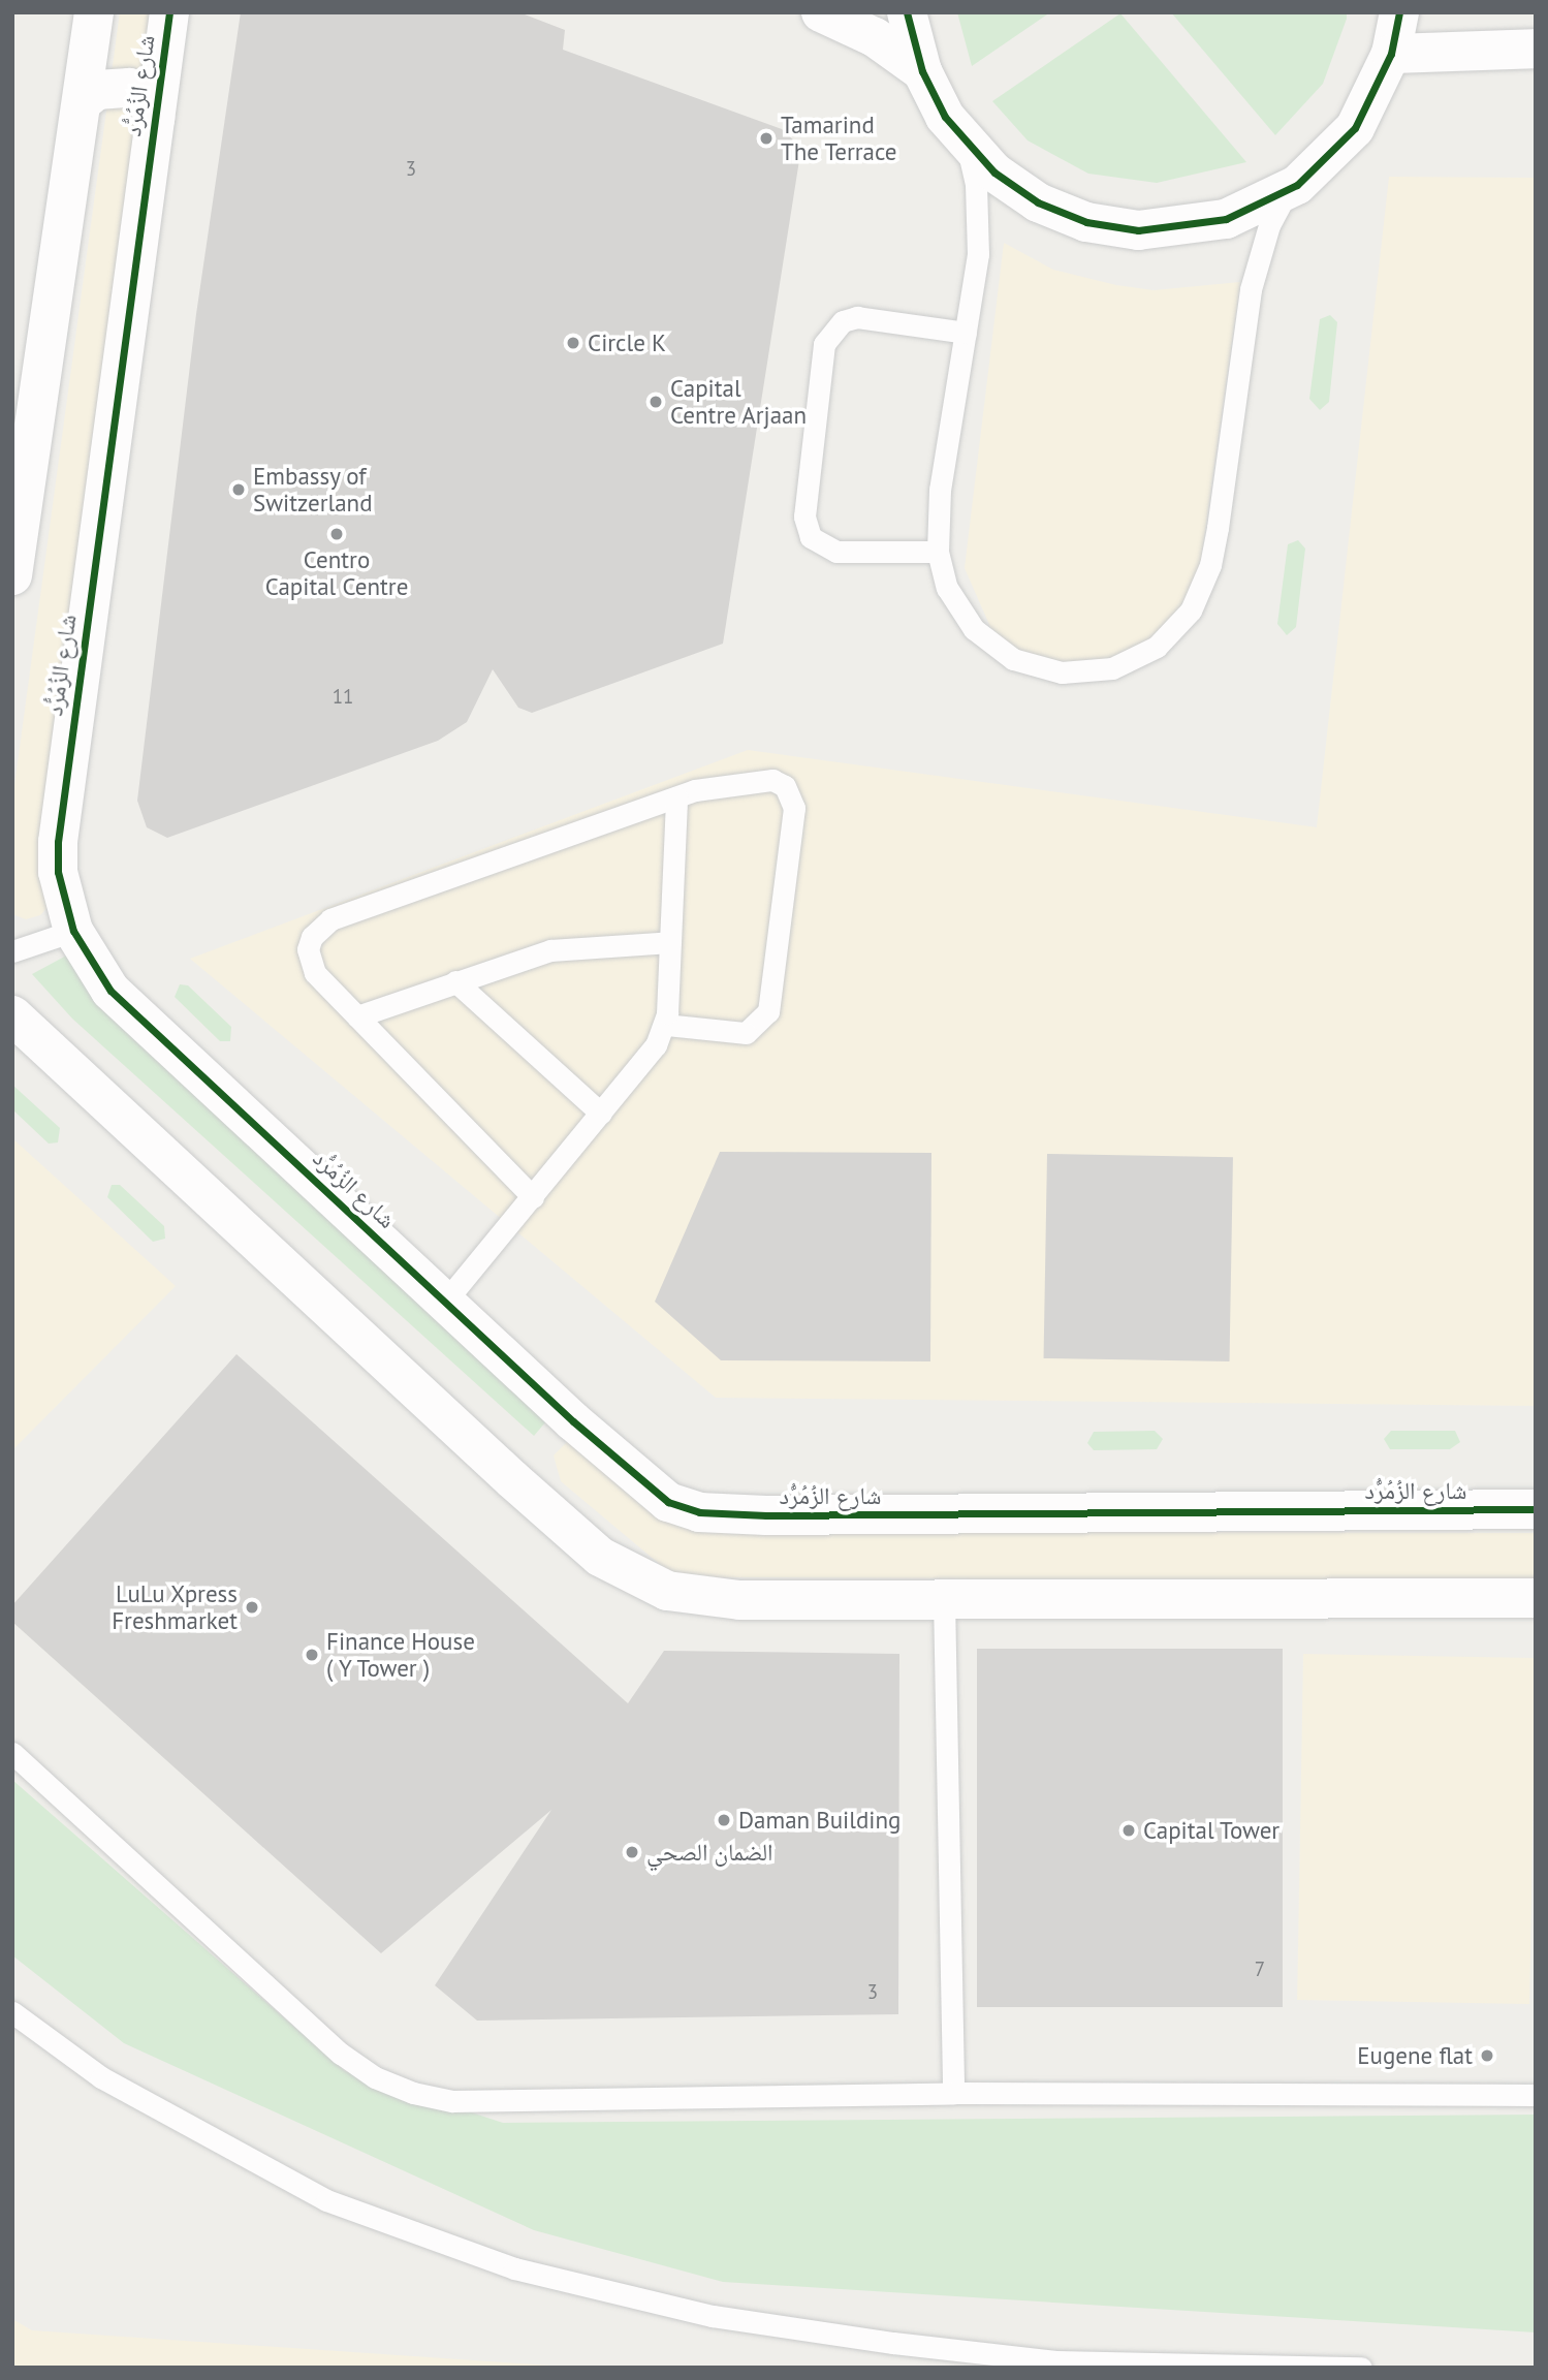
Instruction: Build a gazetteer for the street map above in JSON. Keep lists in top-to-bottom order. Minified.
{"streets":{"street":["شارع الزُمُرُّد"]},"places":["Tamarind The Terrace","Circle K","Capital Centre Arjaan","Embassy of Switzerland","Centro Capital Centre","LuLu Xpress Freshmarket","Finance House ( Y Tower )","Daman Building","Capital Tower","الضمان الصحي","Eugene flat"],"house_numbers":["3","11","7","3"]}
